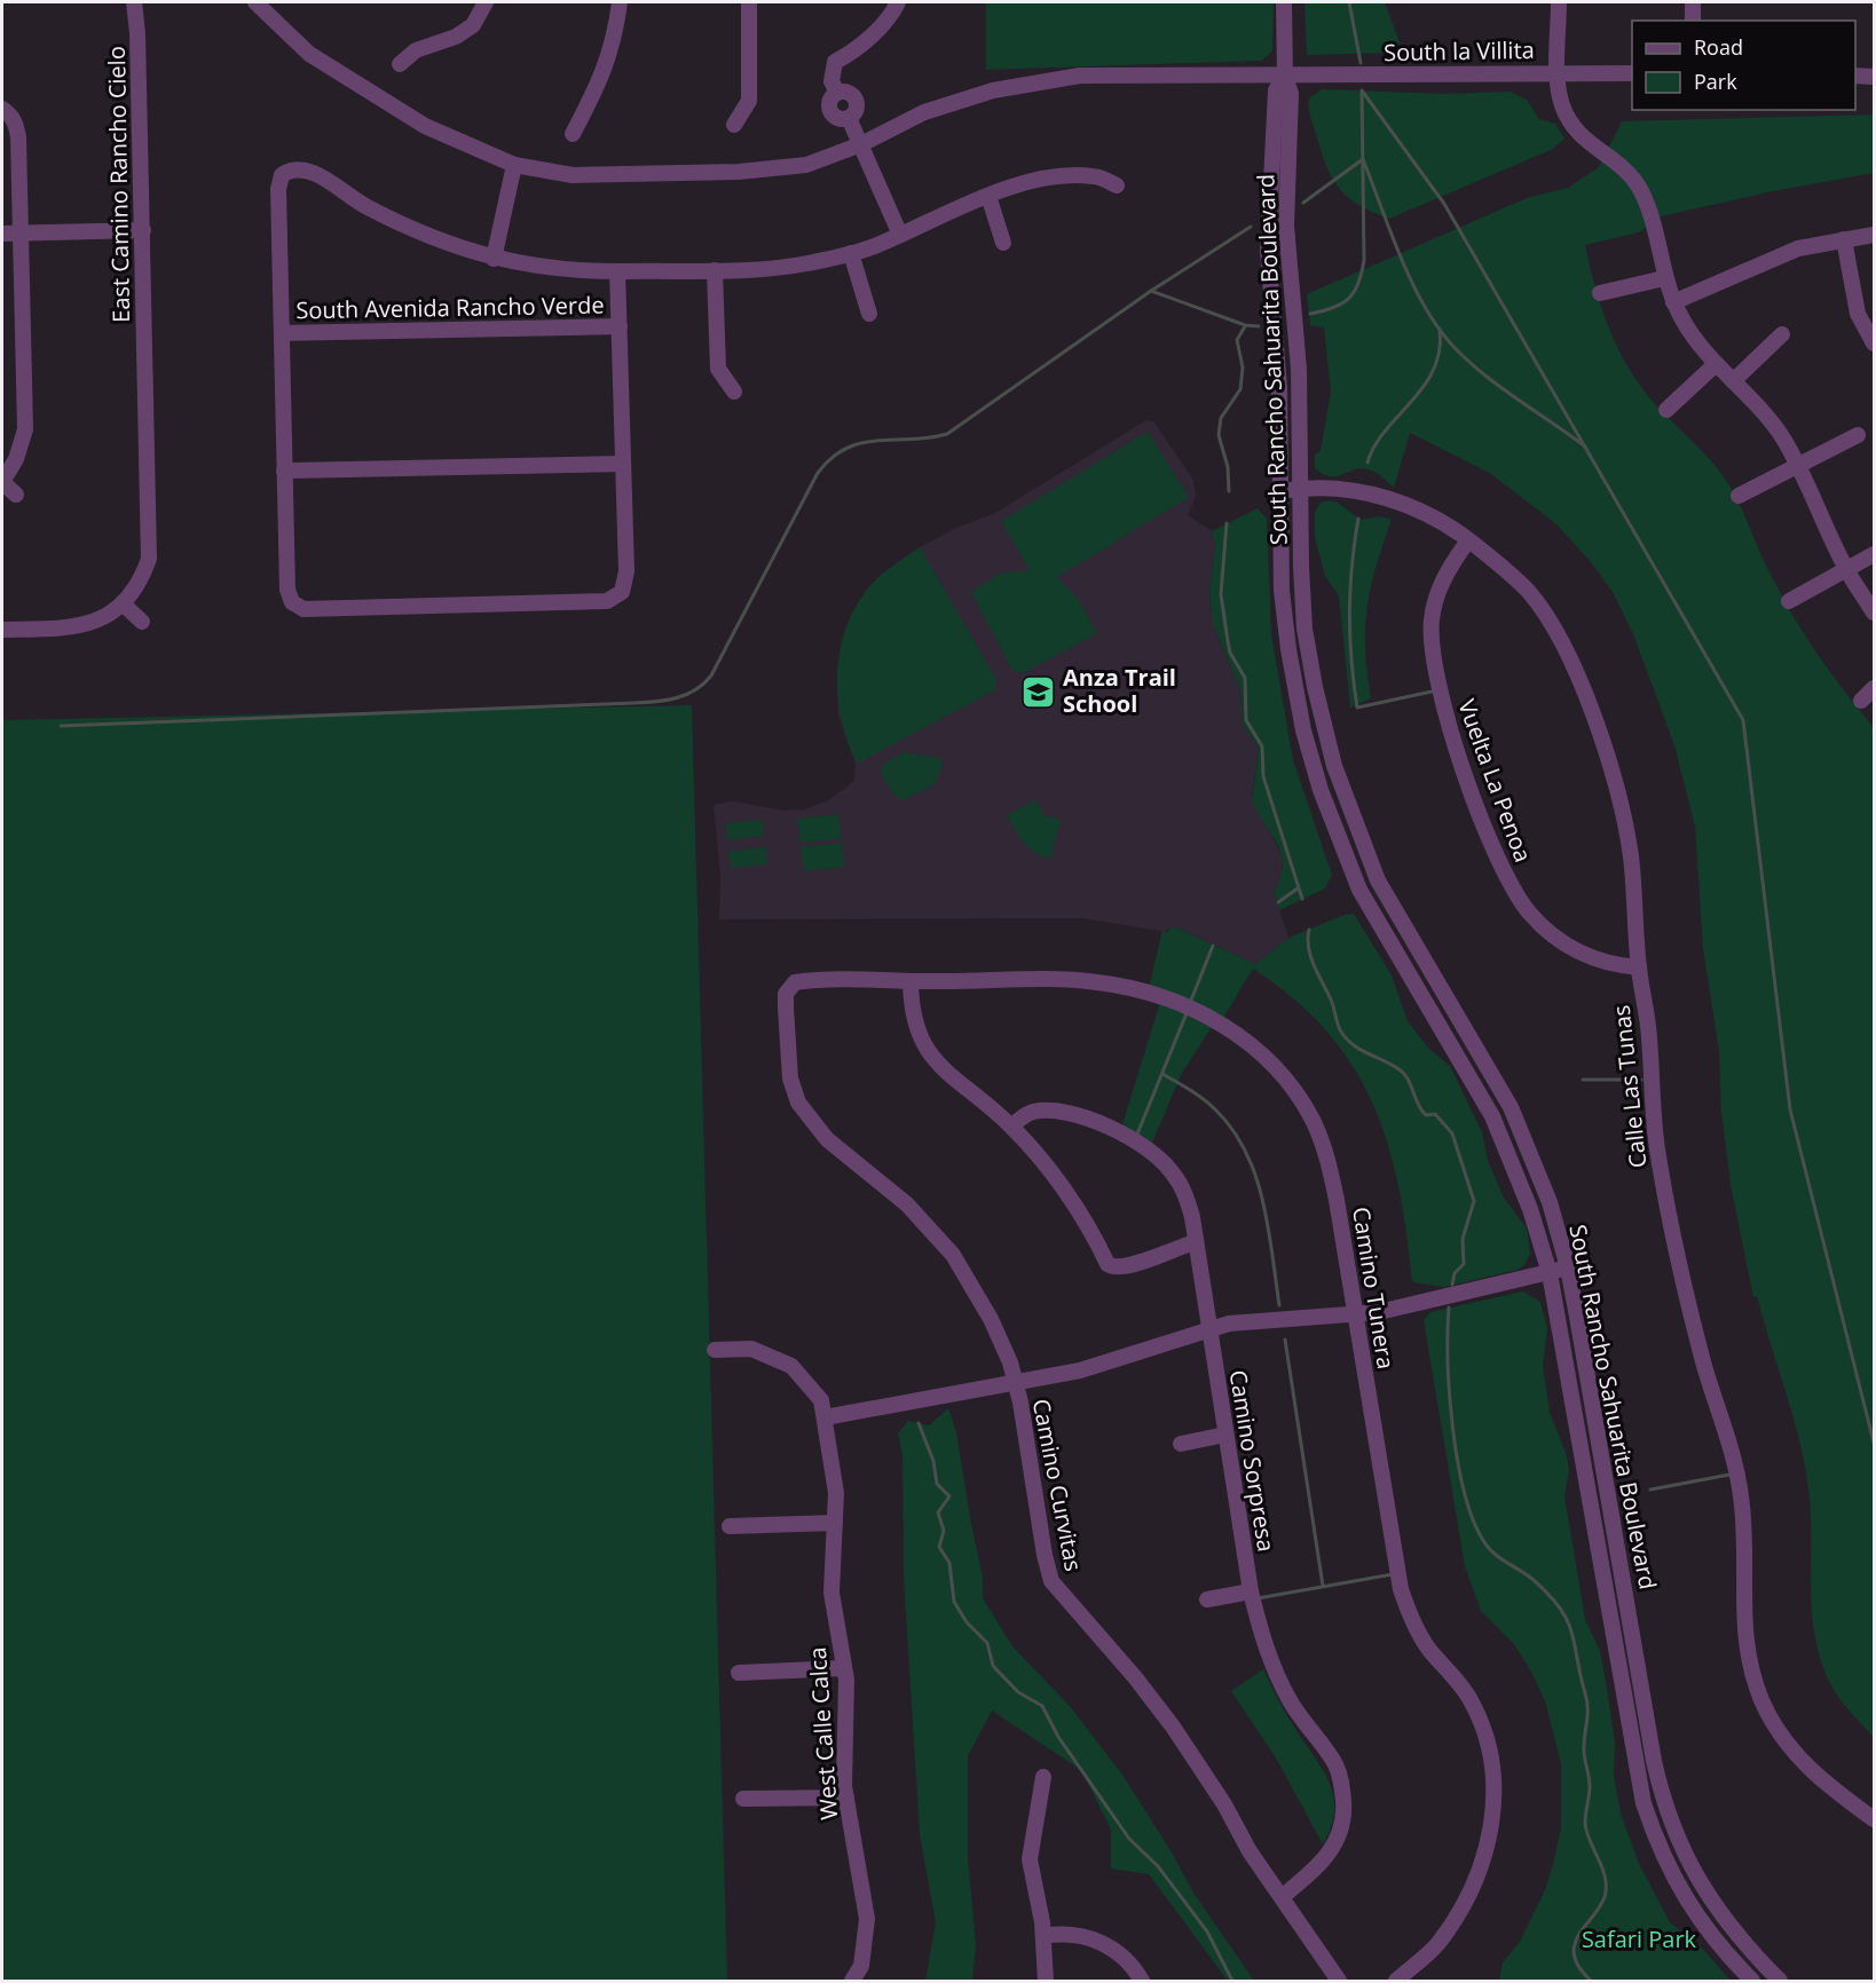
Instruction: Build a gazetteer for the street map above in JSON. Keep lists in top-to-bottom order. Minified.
{"streets":{"street":["South la Villita","East Camino Rancho Cielo","South Avenida Rancho Verde","South Rancho Sahuarita Boulevard","Vuelta La Penoa","Calle Las Tunas","Camino Tunera","Camino Sorpresa","Camino Curvitas","West Calle Calca"]},"crossings":[["South la Villita","South Rancho Sahuarita Boulevard"],["South Rancho Sahuarita Boulevard","Calle Las Tunas"],["Vuelta La Penoa","Calle Las Tunas"],["Camino Tunera","Camino Curvitas"],["Camino Sorpresa","Camino Curvitas"]],"parks":["Safari Park"],"places":{"school or university":["Anza Trail School"]},"legend":["Road","Park"]}
